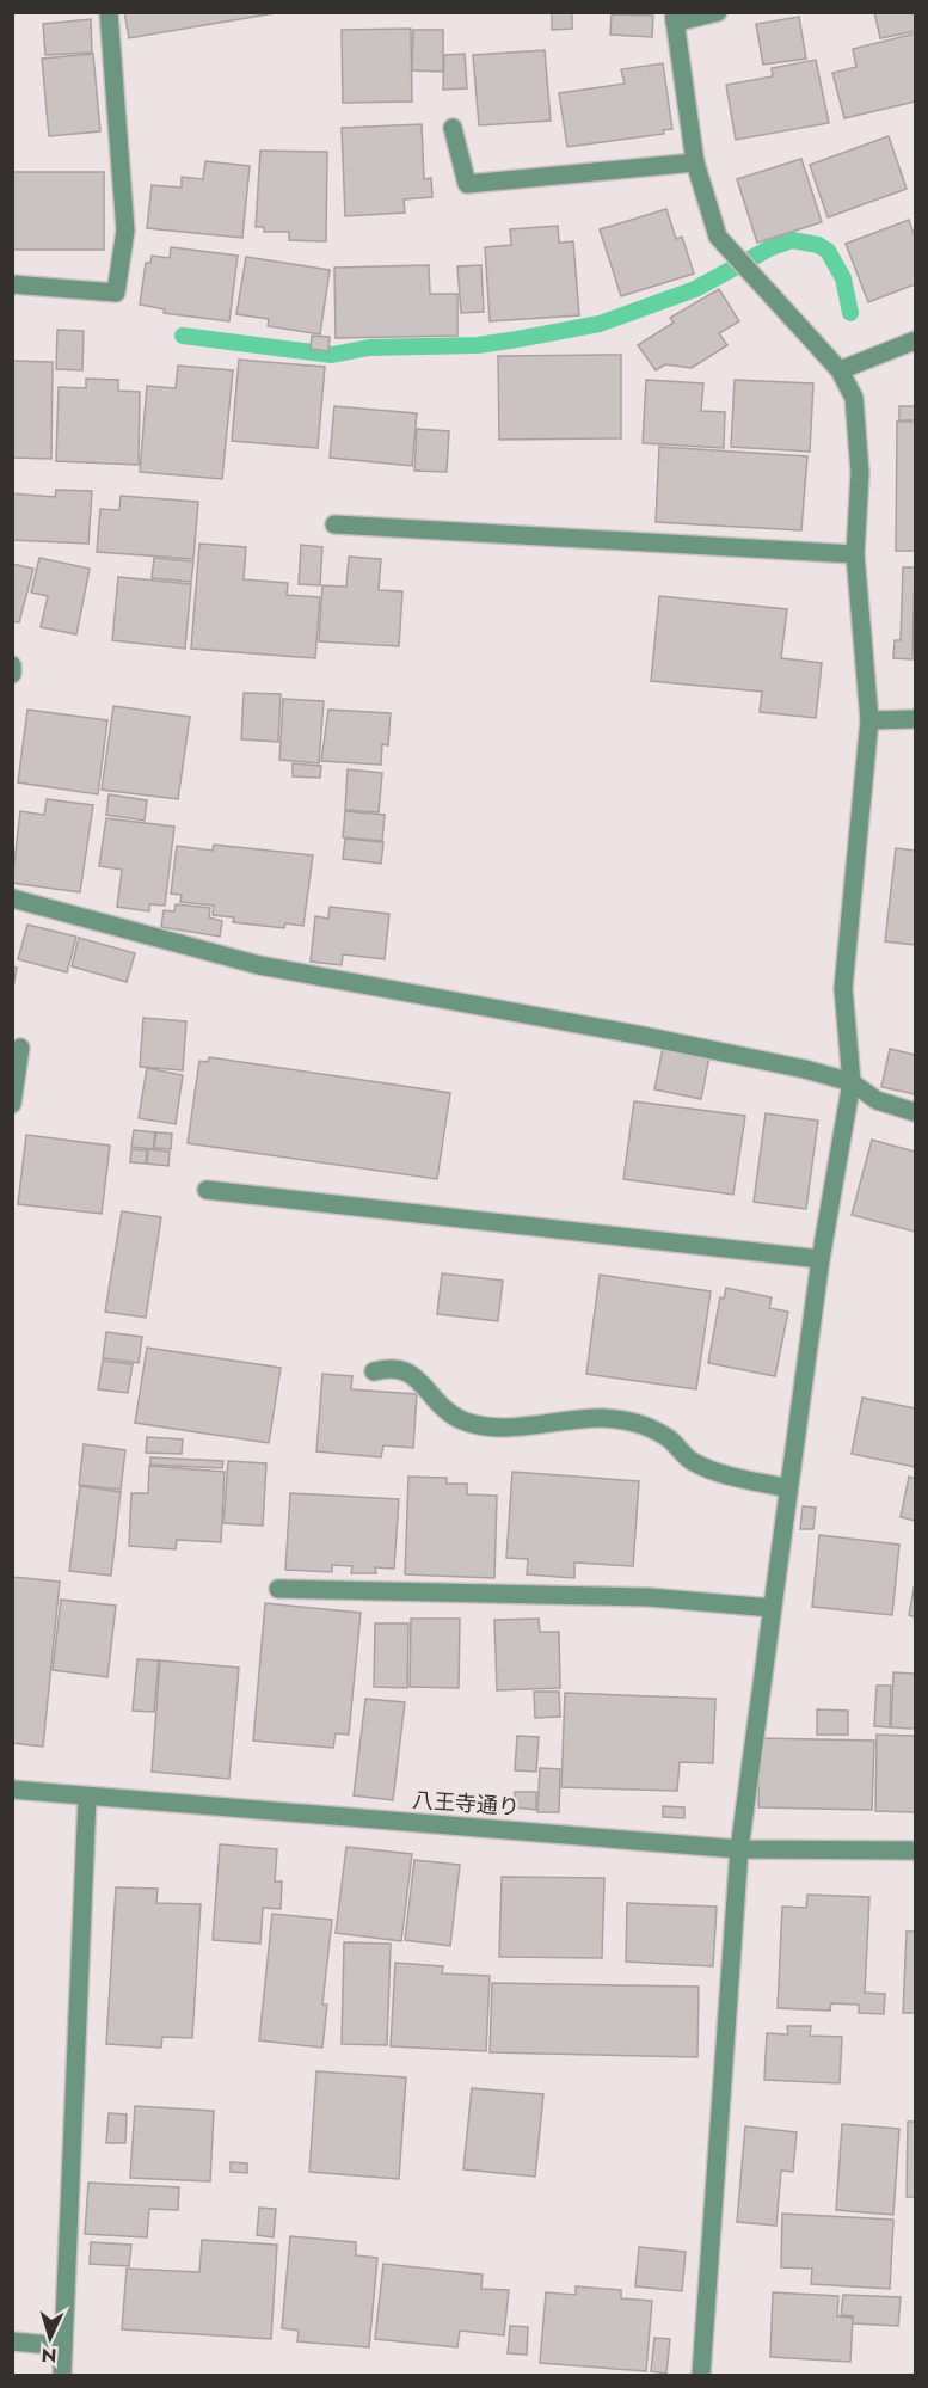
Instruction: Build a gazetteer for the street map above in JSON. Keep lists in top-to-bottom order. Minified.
{"streets":{"street":["八王寺通り"]},"north":"bottom"}
